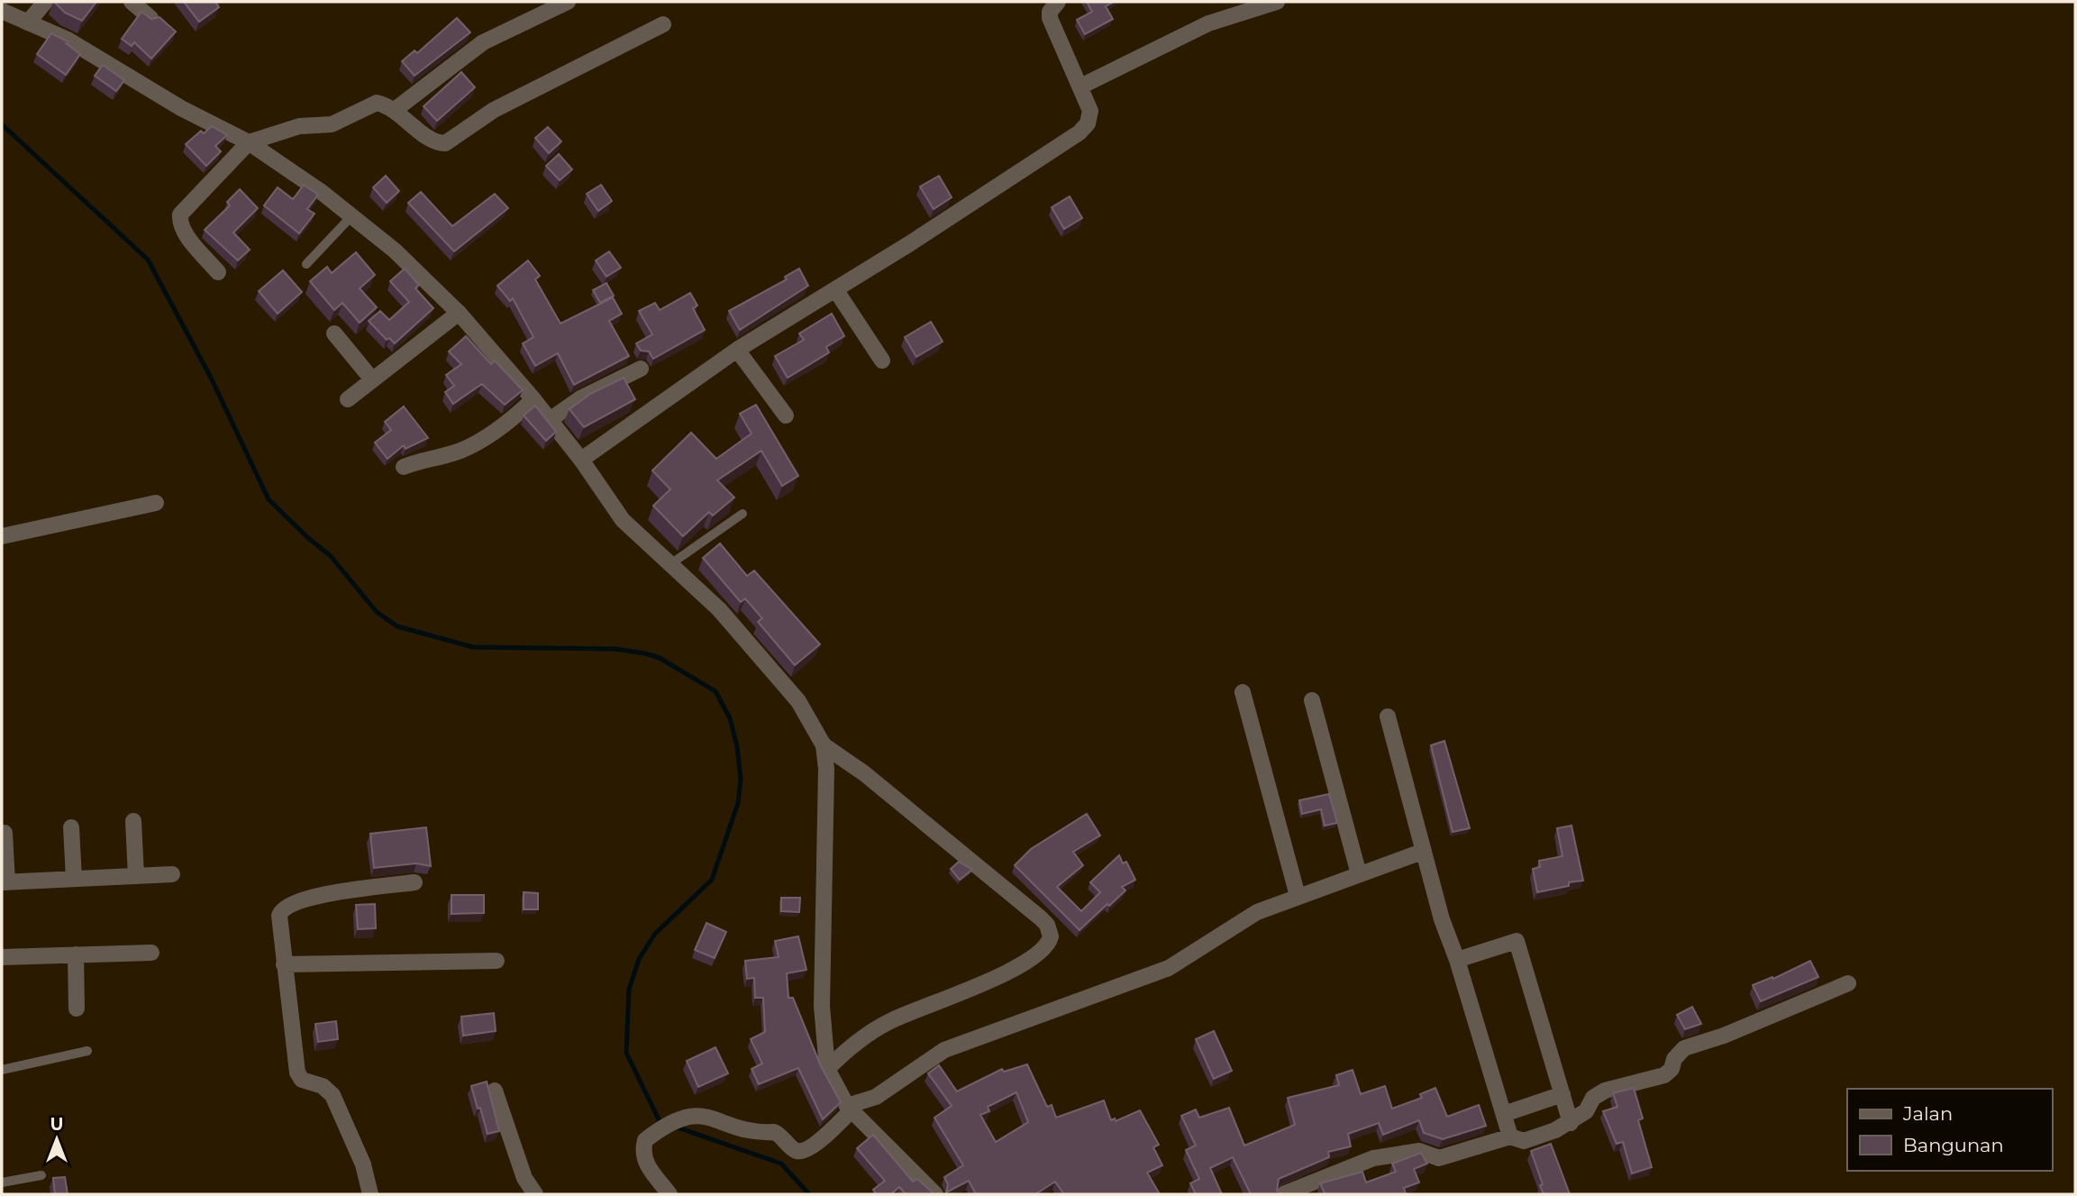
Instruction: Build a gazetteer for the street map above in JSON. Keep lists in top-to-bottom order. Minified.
{"legend":["Jalan","Bangunan"],"north":"top"}
